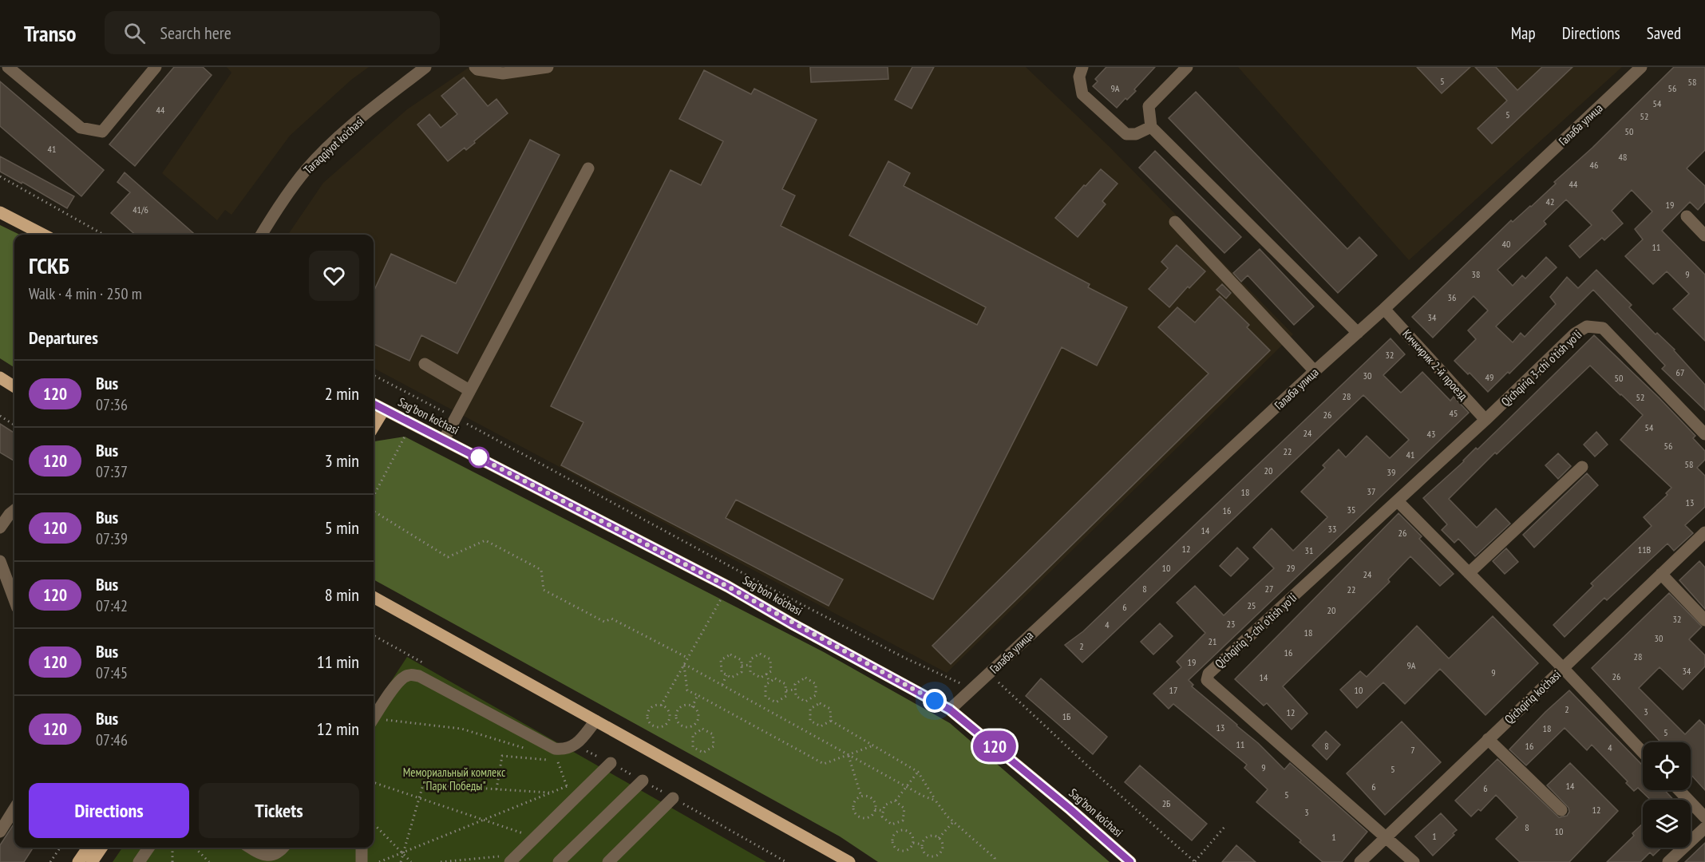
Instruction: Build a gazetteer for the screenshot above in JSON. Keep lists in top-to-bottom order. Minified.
{"streets":{"main road":["Sag’bon ko’chasi"],"street":["Галаба улица","Taraqqiyot ko'chasi","Кичкирик 2-й проезд","Qichqiriq 3-chi o'tish yo'li","Qichqiriq ko'chasi"]},"crossings":[["Галаба улица","Кичкирик 2-й проезд"],["Галаба улица","Sag’bon ko’chasi"],["Кичкирик 2-й проезд","Qichqiriq 3-chi o'tish yo'li"],["Qichqiriq 3-chi o'tish yo'li","Qichqiriq ko'chasi"]],"parks":["Мемориальный комлекс \"Парк Победы\""],"lines":["bus line 120"],"house_numbers":["5","58","9A","56","54","44","5","52","50","41","48","46","44","42","19","41/6","40","11","38","9","36","34","32","67","30","49","50","28","52","45","26","54","24","43","56","22","41","58","20","39","37","18","13","35","16","33","14","26","12","11В","31","10","29","24","8","27","22","25","6","20","32","23","4","18","30","21","2","16","28","19","9A","34","9","26","14","17","10","2","3","12","1Б","13","18","5","11","8","16","4","7","9","5","14","6","6","5","2Б","12","3","8","10","1","1"],"page":{"header":"Transo","search":"Search here","nav":["Map","Directions","Saved"],"on_map":"120","heading":[["ГСКБ","Walk · 4 min · 250 m"],"Departures"],"list":[{"mark":"120","name":"Bus","note":"07:36","value":"2 min"},{"mark":"120","name":"Bus","note":"07:37","value":"3 min"},{"mark":"120","name":"Bus","note":"07:39","value":"5 min"},{"mark":"120","name":"Bus","note":"07:42","value":"8 min"},{"mark":"120","name":"Bus","note":"07:45","value":"11 min"},{"mark":"120","name":"Bus","note":"07:46","value":"12 min"}],"buttons":["Directions","Tickets"]}}
